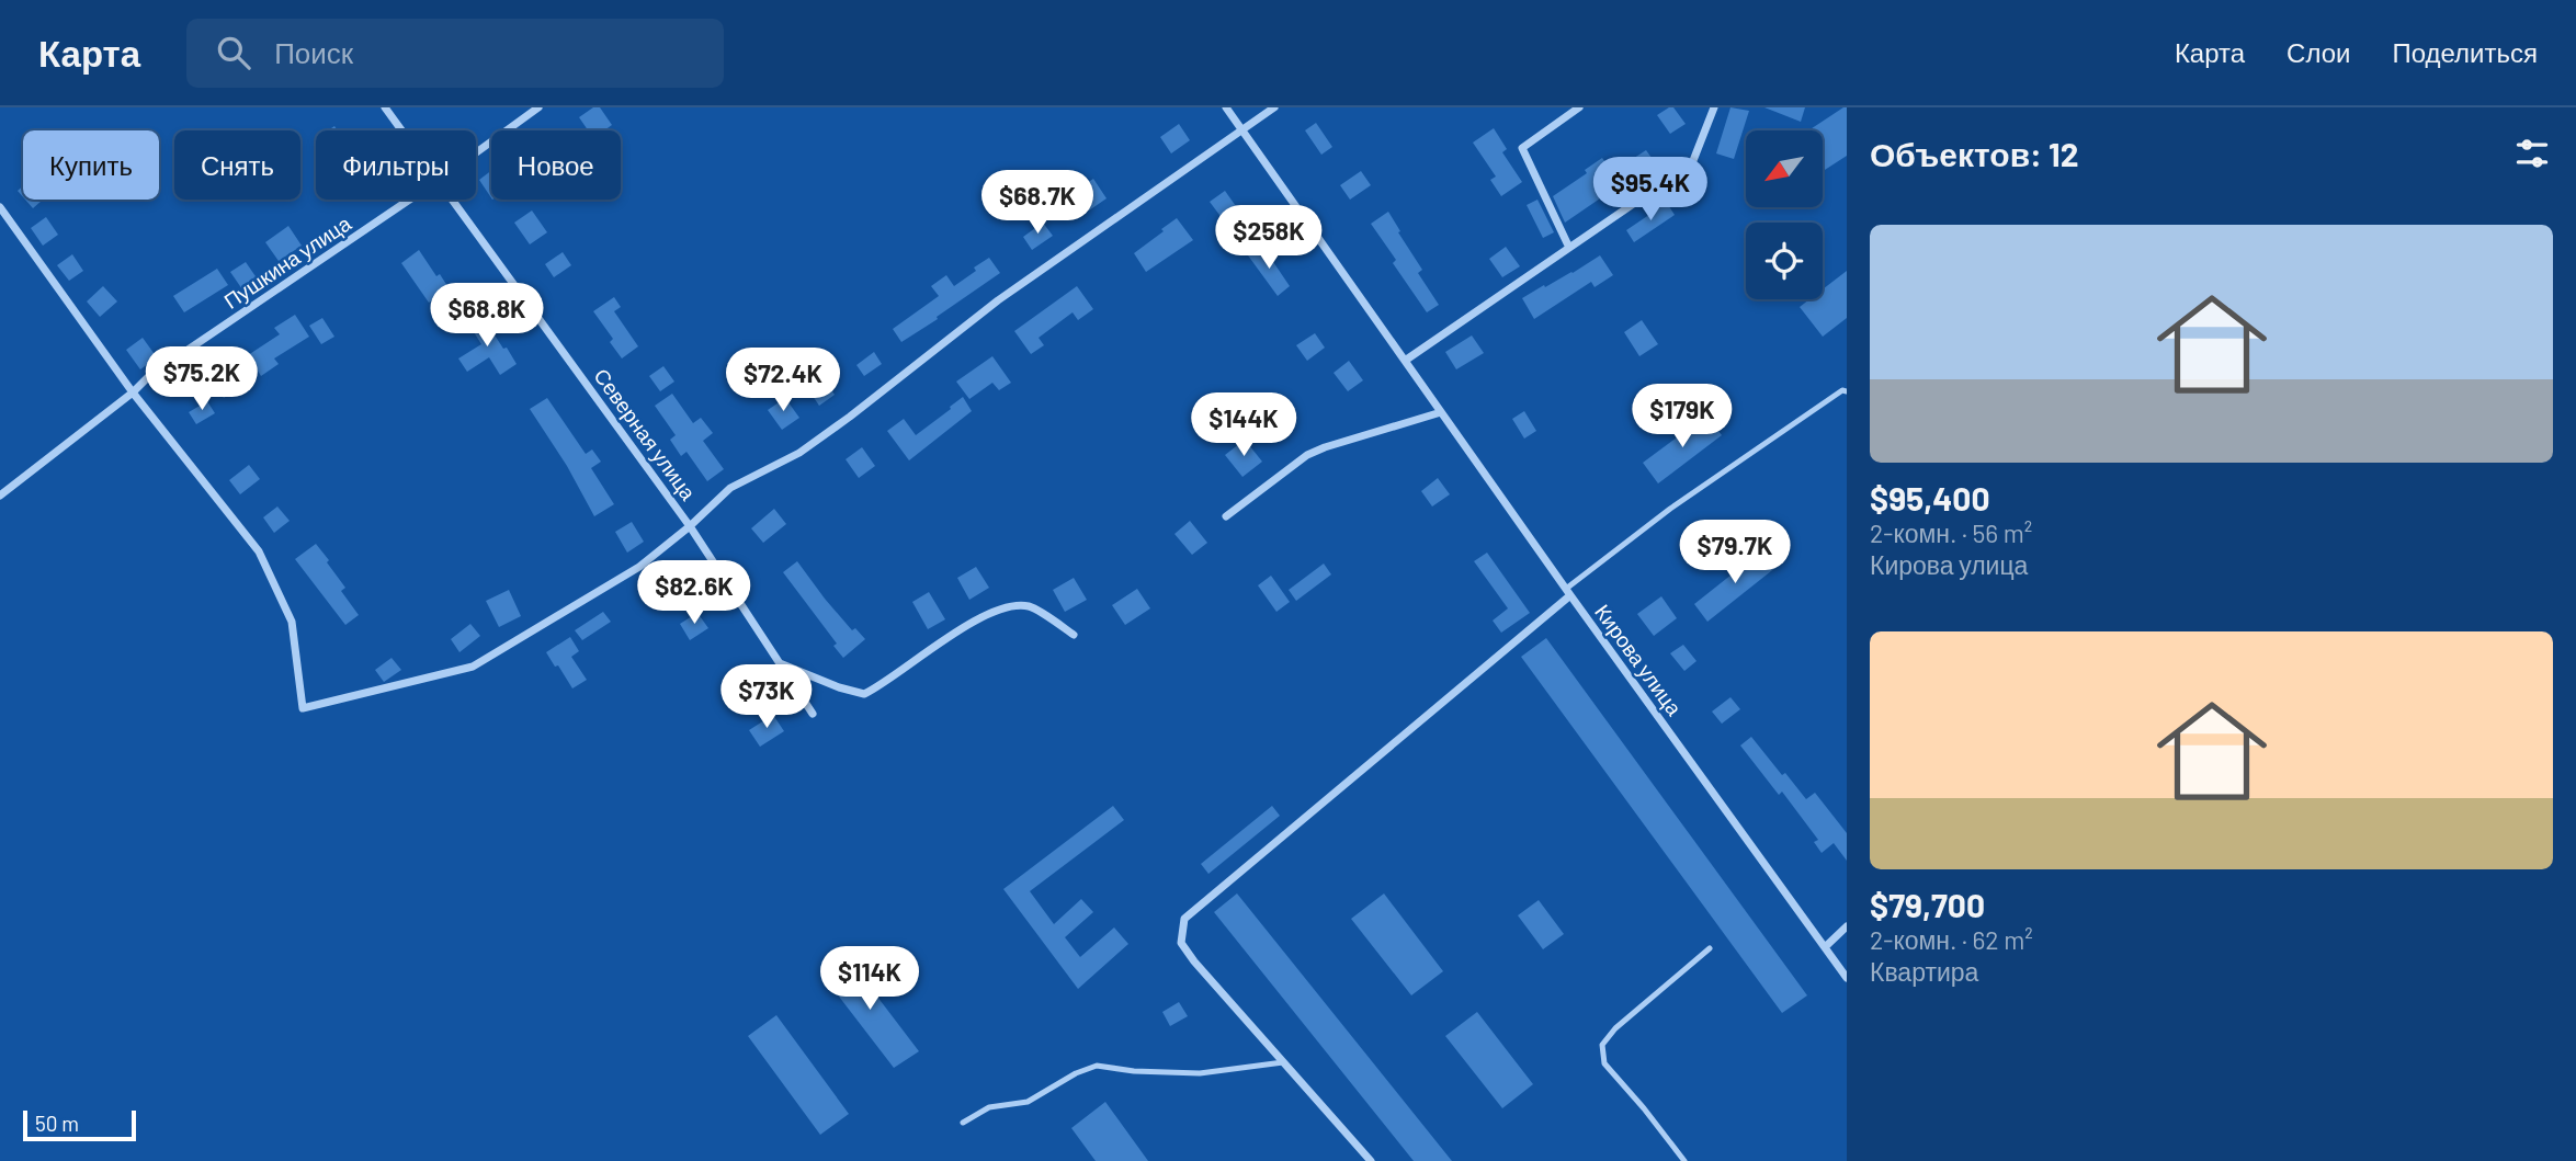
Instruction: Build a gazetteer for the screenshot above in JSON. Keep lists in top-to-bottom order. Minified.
{"streets":{"street":["Пушкина улица","Северная улица","Кирова улица"]},"scale_bar":"50 m","north":"bottom left","page":{"header":"Карта","search":"Поиск","nav":["Карта","Слои","Поделиться"],"heading":"Объектов: 12","chip":["Купить","Снять","Фильтры","Новое"],"price":["$95.4K","$68.7K","$258K","$68.8K","$75.2K","$72.4K","$179K","$144K","$79.7K","$82.6K","$73K","$114K"],"list":[{"name":"$95,400","note":"2-комн. · 56 m² · Кирова улица"},{"name":"$79,700","note":"2-комн. · 62 m² · Квартира"}],"scale":"50 m"}}
